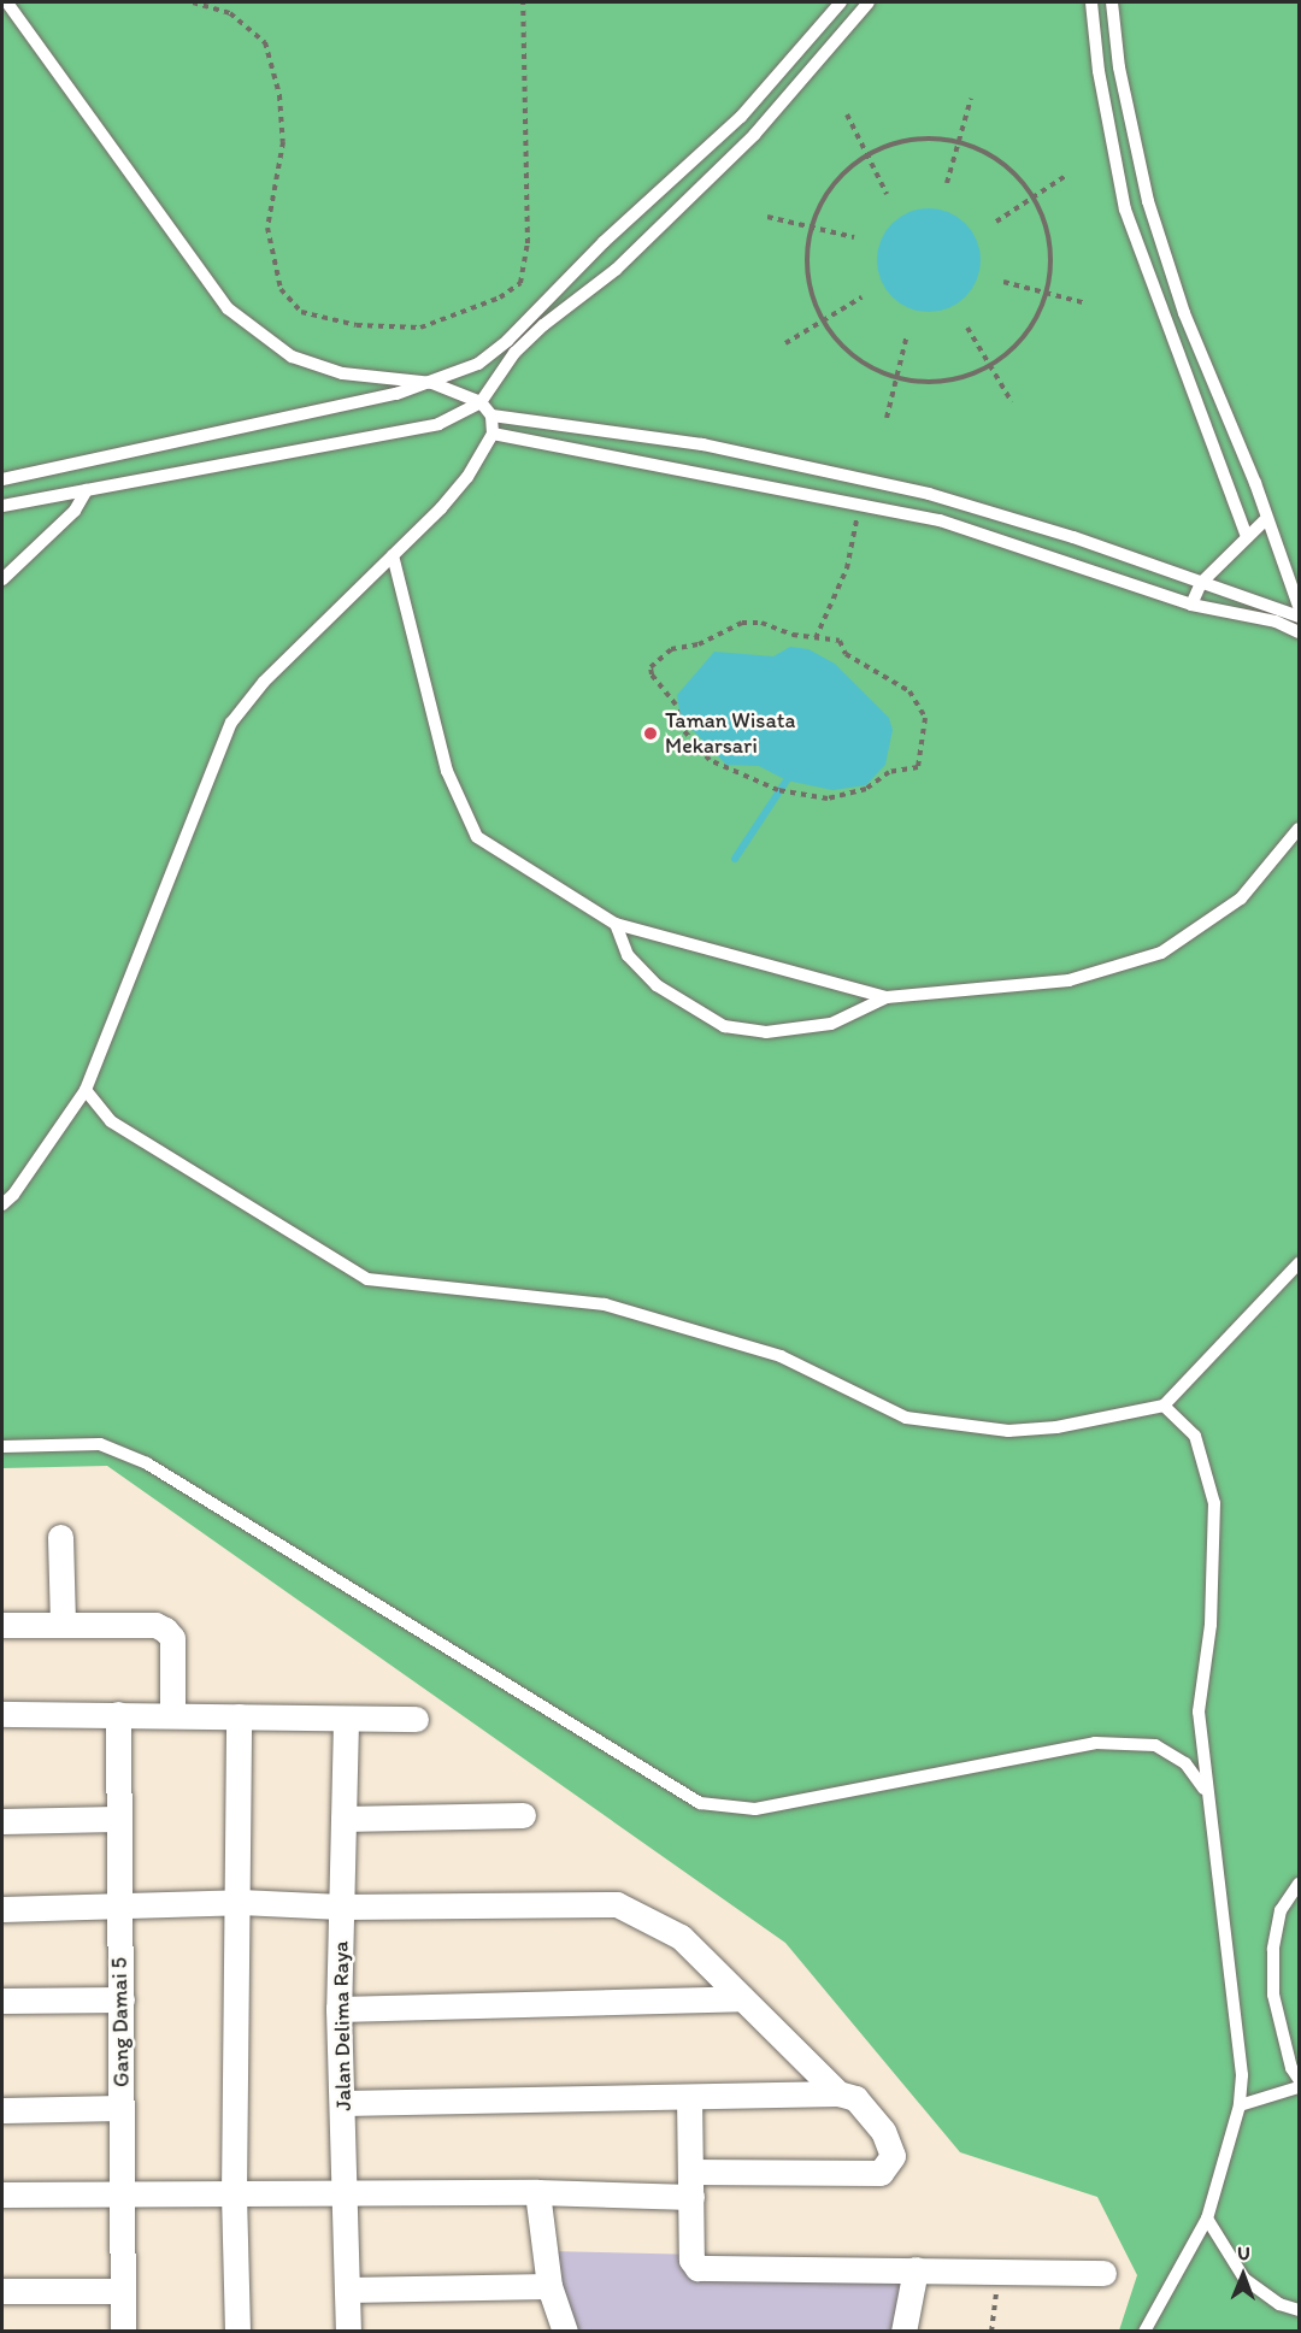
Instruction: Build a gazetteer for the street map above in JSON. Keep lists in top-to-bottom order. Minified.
{"streets":{"street":["Gang Damai 5","Jalan Delima Raya"]},"places":["Taman Wisata Mekarsari"],"north":"top"}
